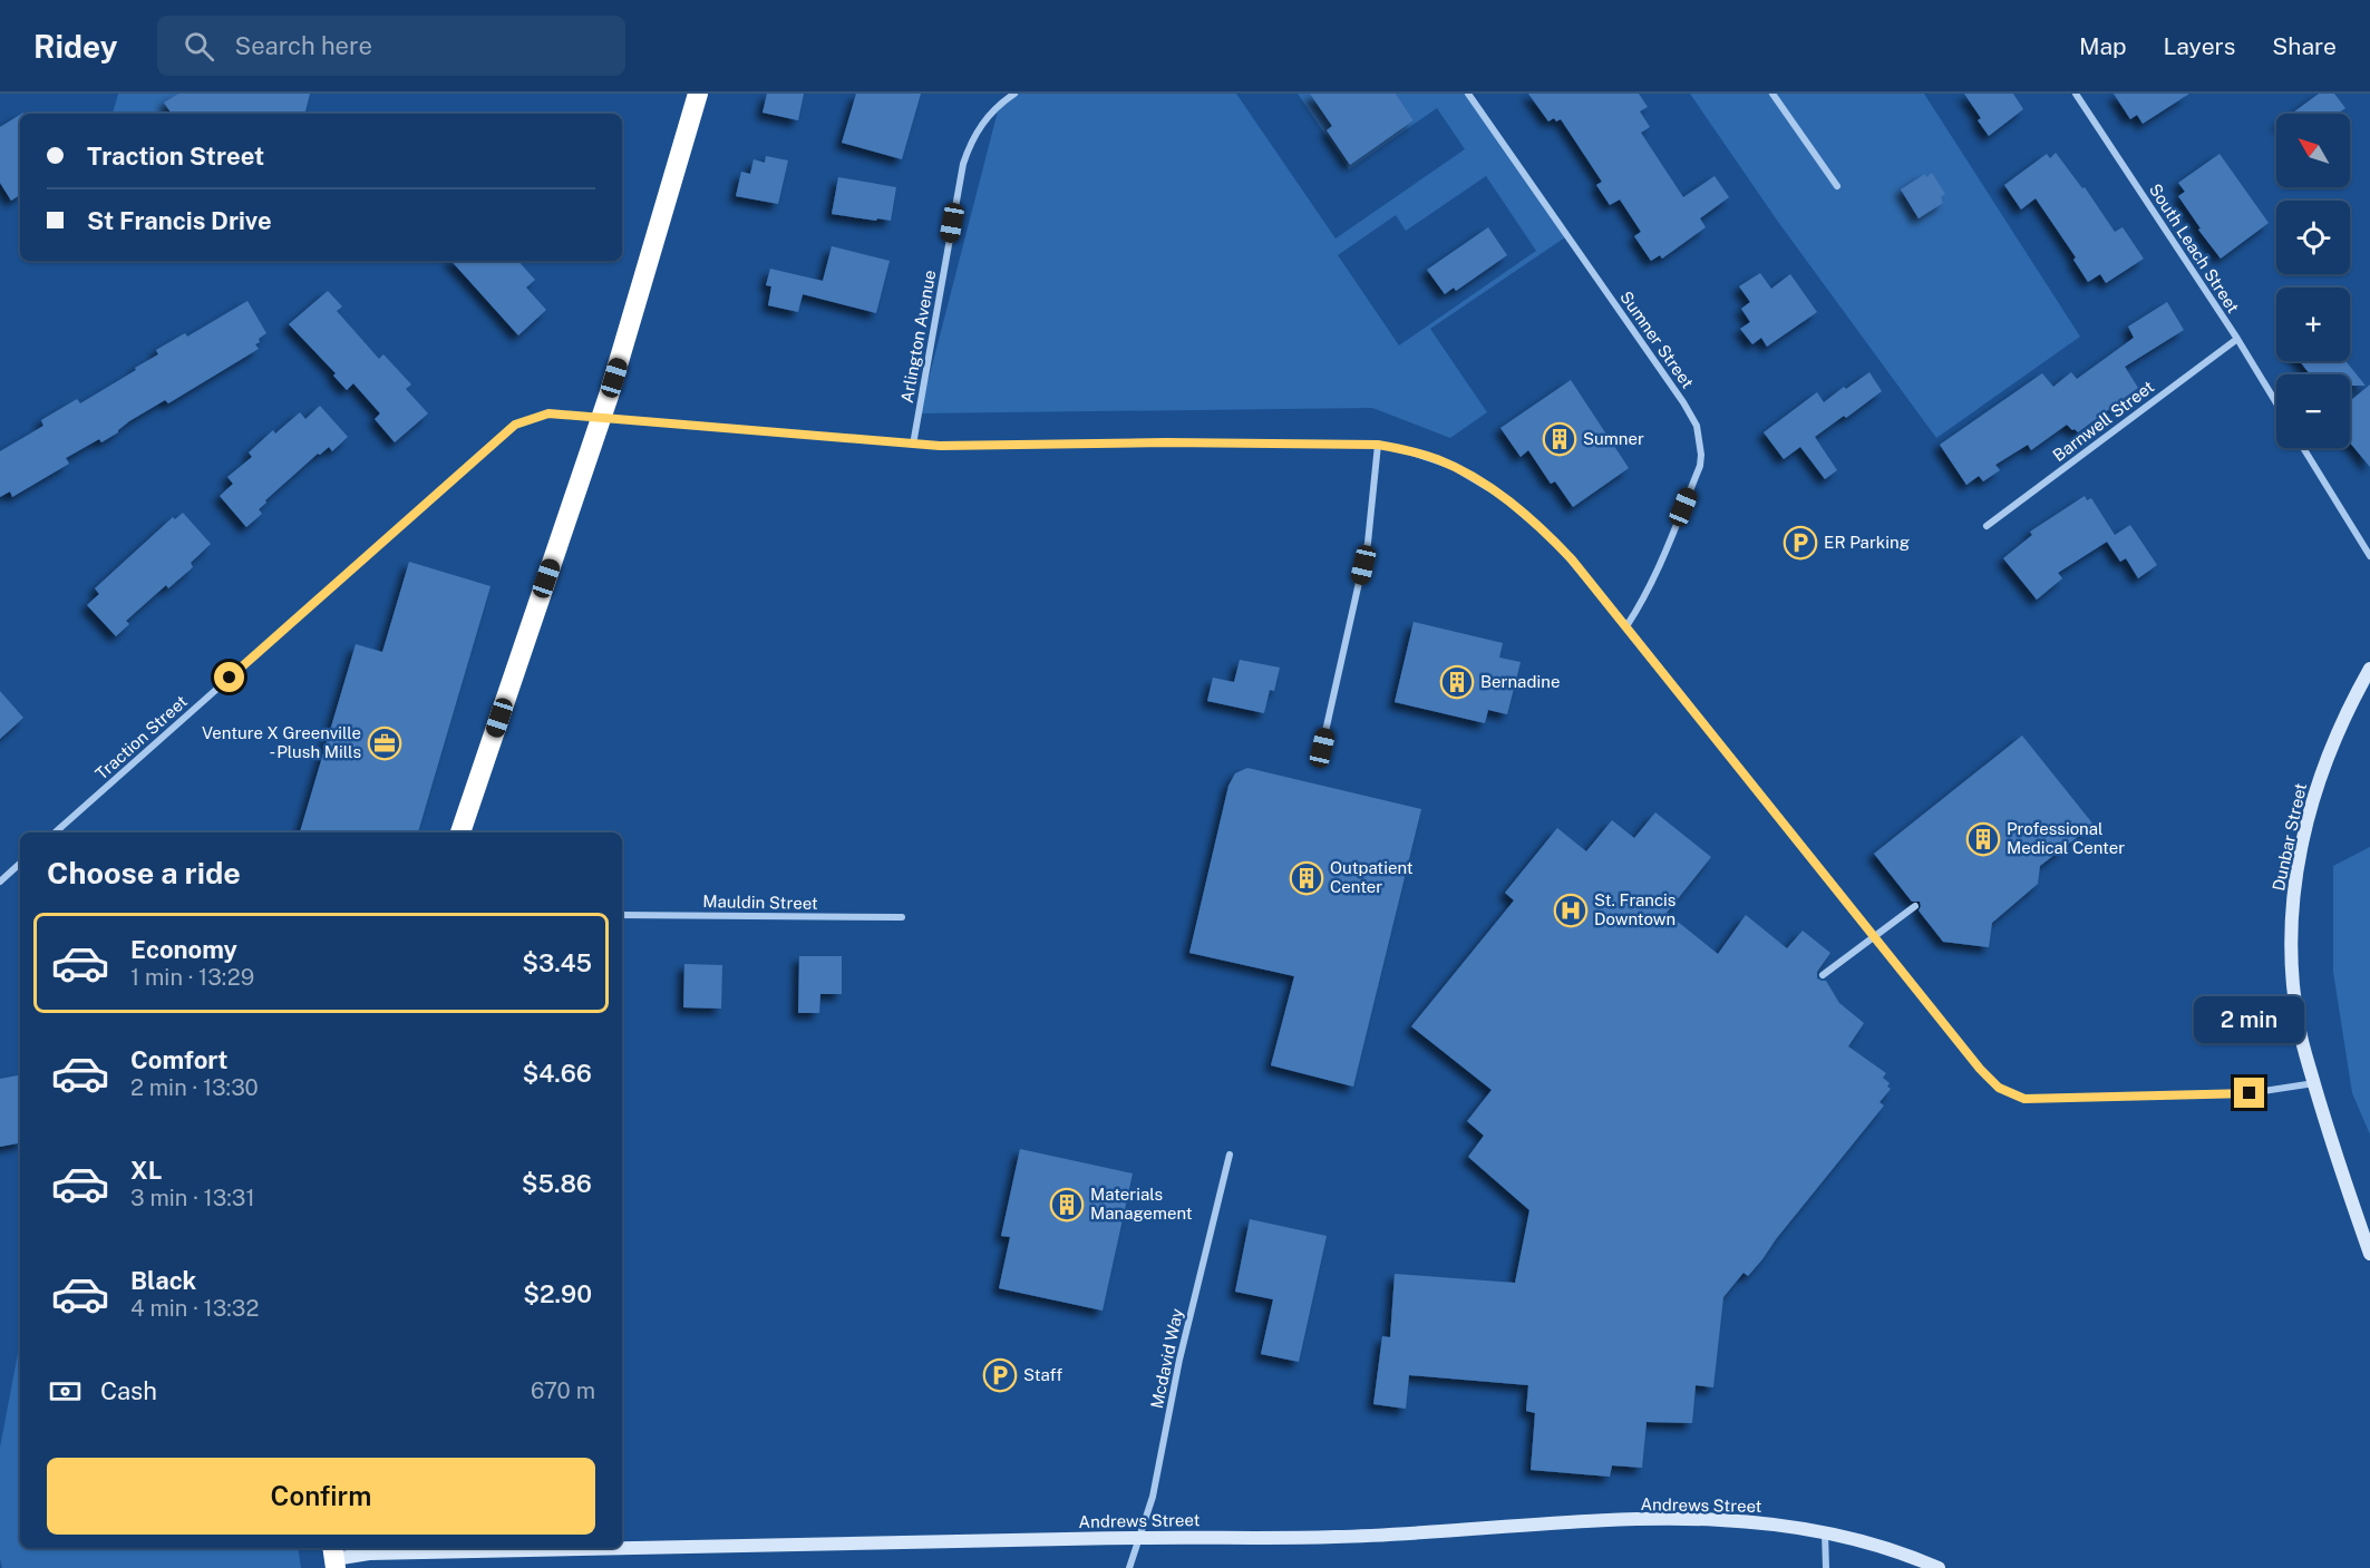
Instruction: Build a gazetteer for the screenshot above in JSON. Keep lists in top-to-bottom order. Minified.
{"streets":{"street":["South Leach Street","Arlington Avenue","Sumner Street","Barnwell Street","Traction Street","Dunbar Street","Mauldin Street","Mcdavid Way","Andrews Street"]},"crossings":[["South Leach Street","Barnwell Street"],["Arlington Avenue","Traction Street"],["Sumner Street","Traction Street"],["Traction Street","Dunbar Street"],["Mcdavid Way","Andrews Street"]],"places":{"building":["Sumner","Bernadine","Professional Medical Center","Outpatient Center","Materials Management"],"parking":["ER Parking","Staff"],"office":["Venture X Greenville - Plush Mills"],"hospital":["St. Francis Downtown"]},"north":"top left","page":{"header":"Ridey","search":"Search here","nav":["Map","Layers","Share"],"map_buttons":["+","−"],"banner":["Traction Street","St Francis Drive"],"heading":"Choose a ride","list":[{"name":"Economy","note":"1 min · 13:29","value":"$3.45"},{"name":"Comfort","note":"2 min · 13:30","value":"$4.66"},{"name":"XL","note":"3 min · 13:31","value":"$5.86"},{"name":"Black","note":"4 min · 13:32","value":"$2.90"}],"bubble":"2 min","pay":["Cash","670 m"],"buttons":"Confirm"}}
